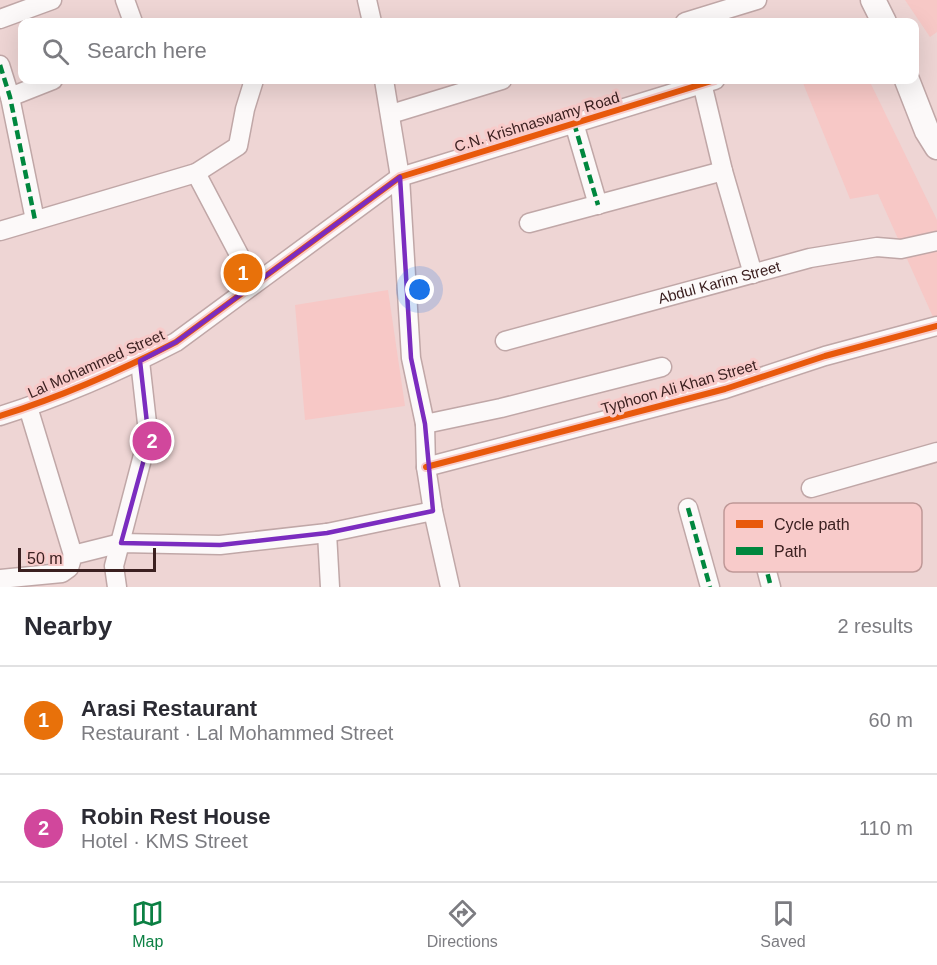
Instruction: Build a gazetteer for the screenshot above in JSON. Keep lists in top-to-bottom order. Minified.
{"streets":{"street":["C.N. Krishnaswamy Road","Abdul Karim Street","Lal Mohammed Street","Typhoon Ali Khan Street"]},"crossings":[["C.N. Krishnaswamy Road","Lal Mohammed Street"]],"legend":["Cycle path","Path"],"scale_bar":"50 m","page":{"search":"Search here","pins":["1","2"],"scale":"50 m","heading":["Nearby","2 results"],"list":[{"mark":"1","name":"Arasi Restaurant","note":"Restaurant · Lal Mohammed Street","value":"60 m"},{"mark":"2","name":"Robin Rest House","note":"Hotel · KMS Street","value":"110 m"}],"nav":["Map","Directions","Saved"]}}
